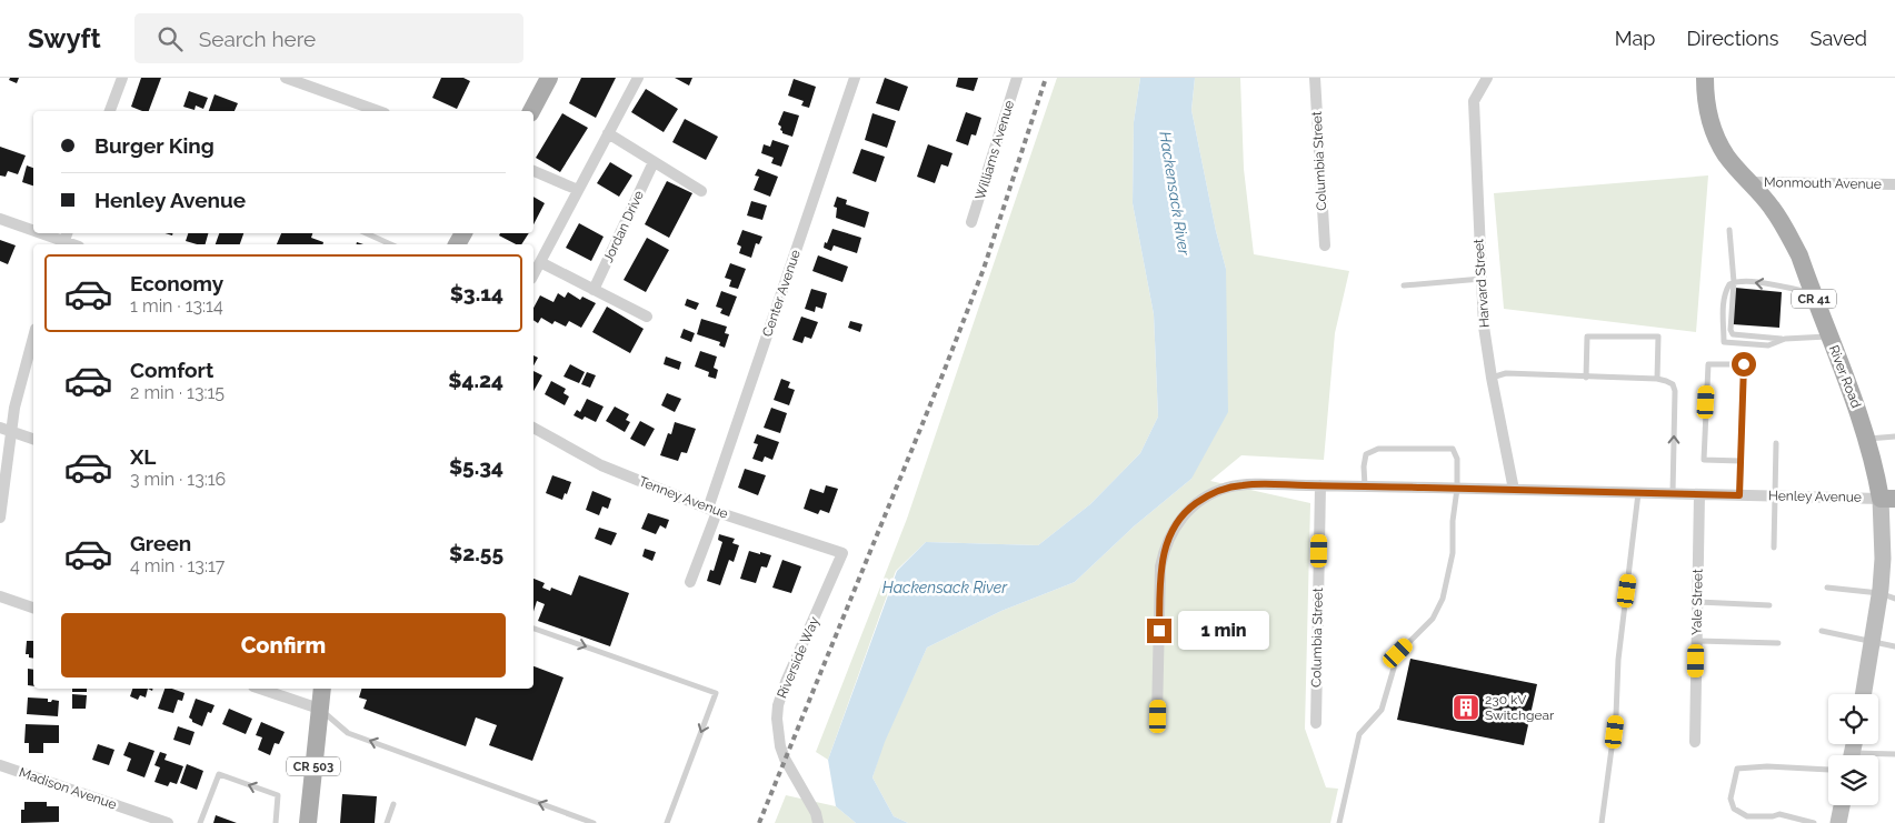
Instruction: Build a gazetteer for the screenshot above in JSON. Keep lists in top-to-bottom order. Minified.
{"streets":{"main road":["CR 41","River Road","CR 503"],"street":["Williams Avenue","Columbia Street","Monmouth Avenue","Jordan Drive","Harvard Street","Center Avenue","Henley Avenue","Tenney Avenue","Yale Street","Riverside Way","Madison Avenue"]},"crossings":[["Columbia Street","Henley Avenue"],["Monmouth Avenue","River Road"],["Harvard Street","Henley Avenue"],["Center Avenue","Tenney Avenue"],["River Road","Henley Avenue"],["Henley Avenue","Yale Street"],["Tenney Avenue","Riverside Way"]],"water":["Hackensack River"],"places":{"building":["230 kV Switchgear"]},"page":{"header":"Swyft","search":"Search here","nav":["Map","Directions","Saved"],"banner":["Burger King","Henley Avenue"],"list":[{"name":"Economy","note":"1 min · 13:14","value":"$3.14"},{"name":"Comfort","note":"2 min · 13:15","value":"$4.24"},{"name":"XL","note":"3 min · 13:16","value":"$5.34"},{"name":"Green","note":"4 min · 13:17","value":"$2.55"}],"buttons":"Confirm","bubble":"1 min"}}
